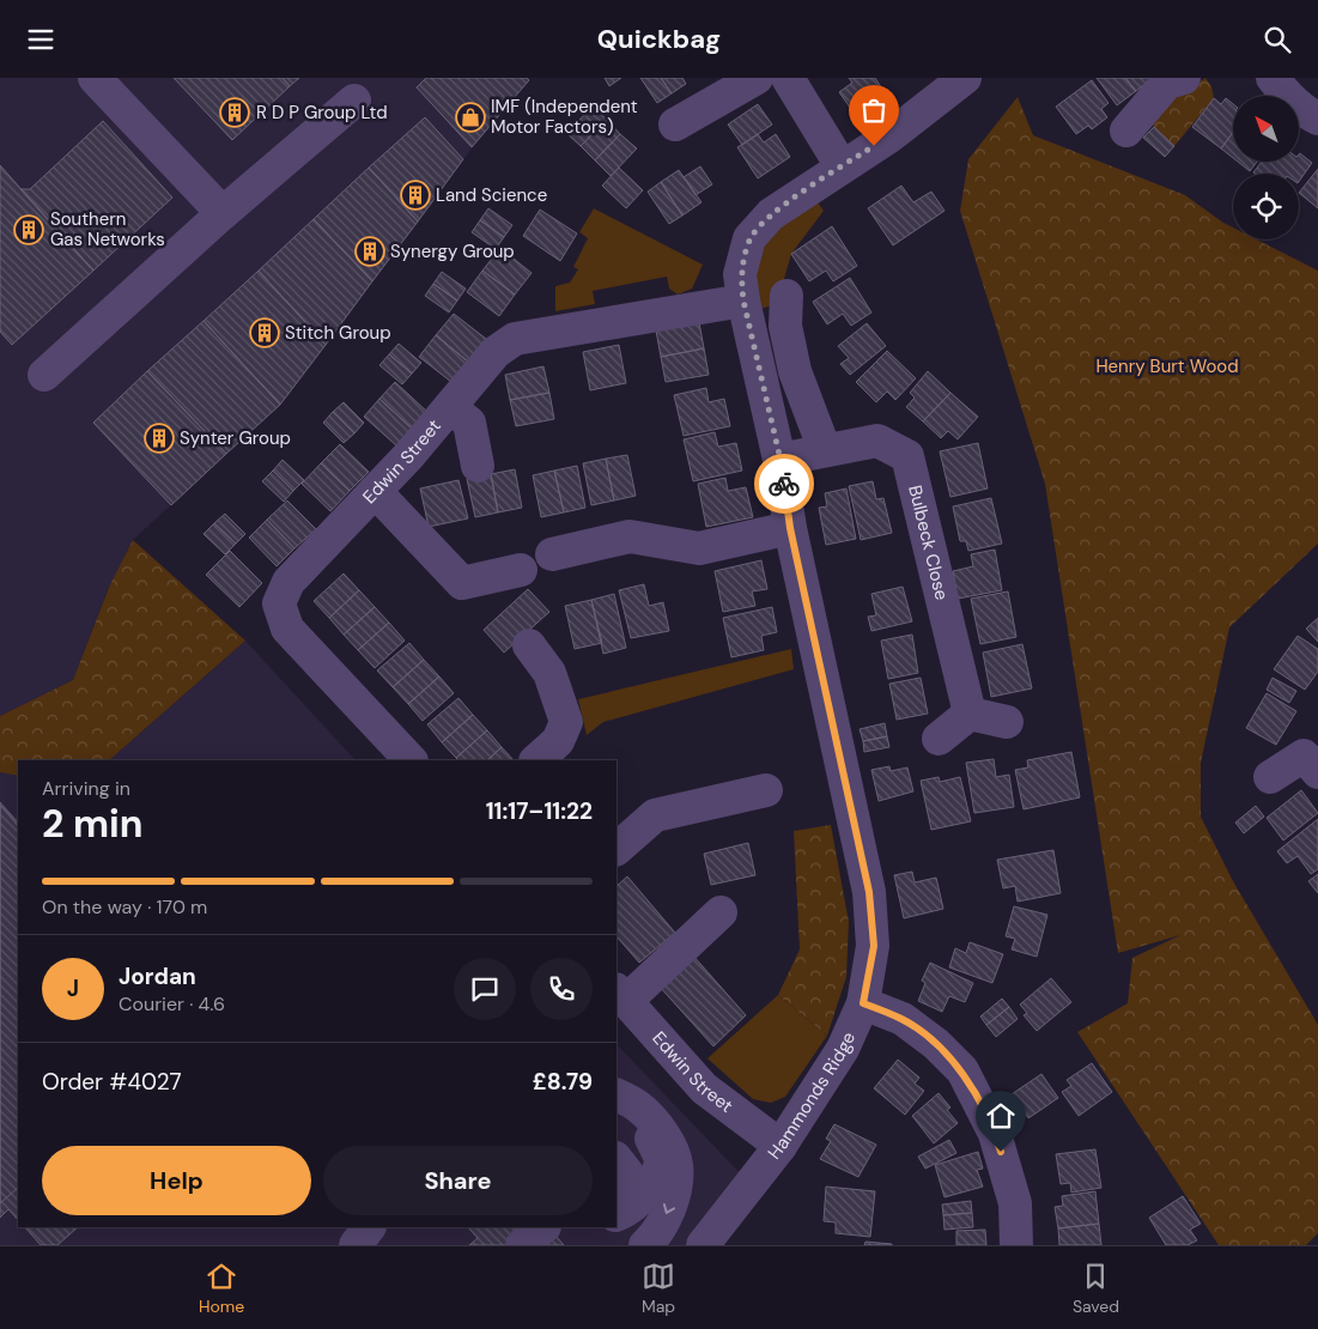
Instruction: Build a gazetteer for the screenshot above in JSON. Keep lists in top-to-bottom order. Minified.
{"streets":{"street":["Edwin Street","Bulbeck Close","Hammonds Ridge"]},"crossings":[["Edwin Street","Hammonds Ridge"],["Bulbeck Close","Hammonds Ridge"]],"parks":["Henry Burt Wood"],"places":{"building":["R D P Group Ltd","Land Science","Southern Gas Networks","Synergy Group","Stitch Group","Synter Group"],"shop":["IMF (Independent Motor Factors)"]},"north":"top left","page":{"header":"Quickbag","heading":["2 min","Arriving in","11:17–11:22"],"panel":["Jordan","Courier · 4.6","Order #4027","£8.79"],"bar":"On the way · 170 m","round":"J","buttons":["Help","Share"],"tabs":["Home","Map","Saved"]}}
